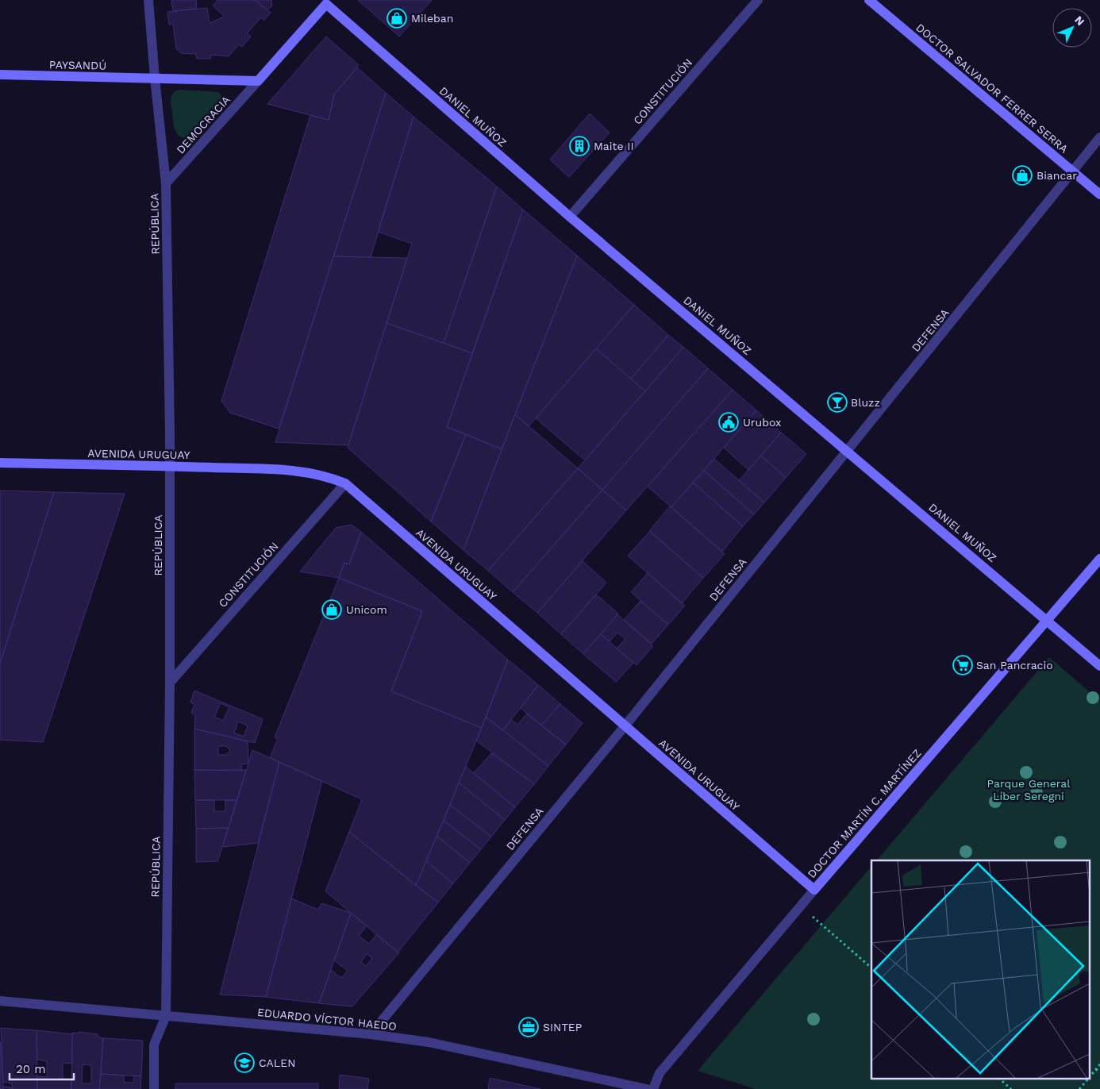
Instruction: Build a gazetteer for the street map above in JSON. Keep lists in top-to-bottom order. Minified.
{"streets":{"street":["PAYSANDÚ","DOCTOR SALVADOR FERRER SERRA","CONSTITUCIÓN","DANIEL MUÑOZ","DEMOCRACIA","REPÚBLICA","DEFENSA","AVENIDA URUGUAY","DOCTOR MARTÍN C. MARTÍNEZ","EDUARDO VÍCTOR HAEDO"]},"crossings":[["PAYSANDÚ","DEMOCRACIA"],["PAYSANDÚ","REPÚBLICA"],["DOCTOR SALVADOR FERRER SERRA","DEFENSA"],["CONSTITUCIÓN","DANIEL MUÑOZ"],["CONSTITUCIÓN","REPÚBLICA"],["CONSTITUCIÓN","AVENIDA URUGUAY"],["DANIEL MUÑOZ","DEMOCRACIA"],["DANIEL MUÑOZ","DEFENSA"],["DANIEL MUÑOZ","DOCTOR MARTÍN C. MARTÍNEZ"],["DEMOCRACIA","REPÚBLICA"],["REPÚBLICA","AVENIDA URUGUAY"],["REPÚBLICA","EDUARDO VÍCTOR HAEDO"],["DEFENSA","AVENIDA URUGUAY"],["DEFENSA","EDUARDO VÍCTOR HAEDO"],["AVENIDA URUGUAY","DOCTOR MARTÍN C. MARTÍNEZ"]],"parks":["Parque General Líber Seregni"],"places":{"shop":["Mileban","Biancar","Unicom"],"building":["Maite II"],"bar":["Bluzz"],"public building":["Urubox"],"supermarket":["San Pancracio"],"office":["SINTEP"],"school or university":["CALEN"]},"scale_bar":"20 m","north":"top right"}
